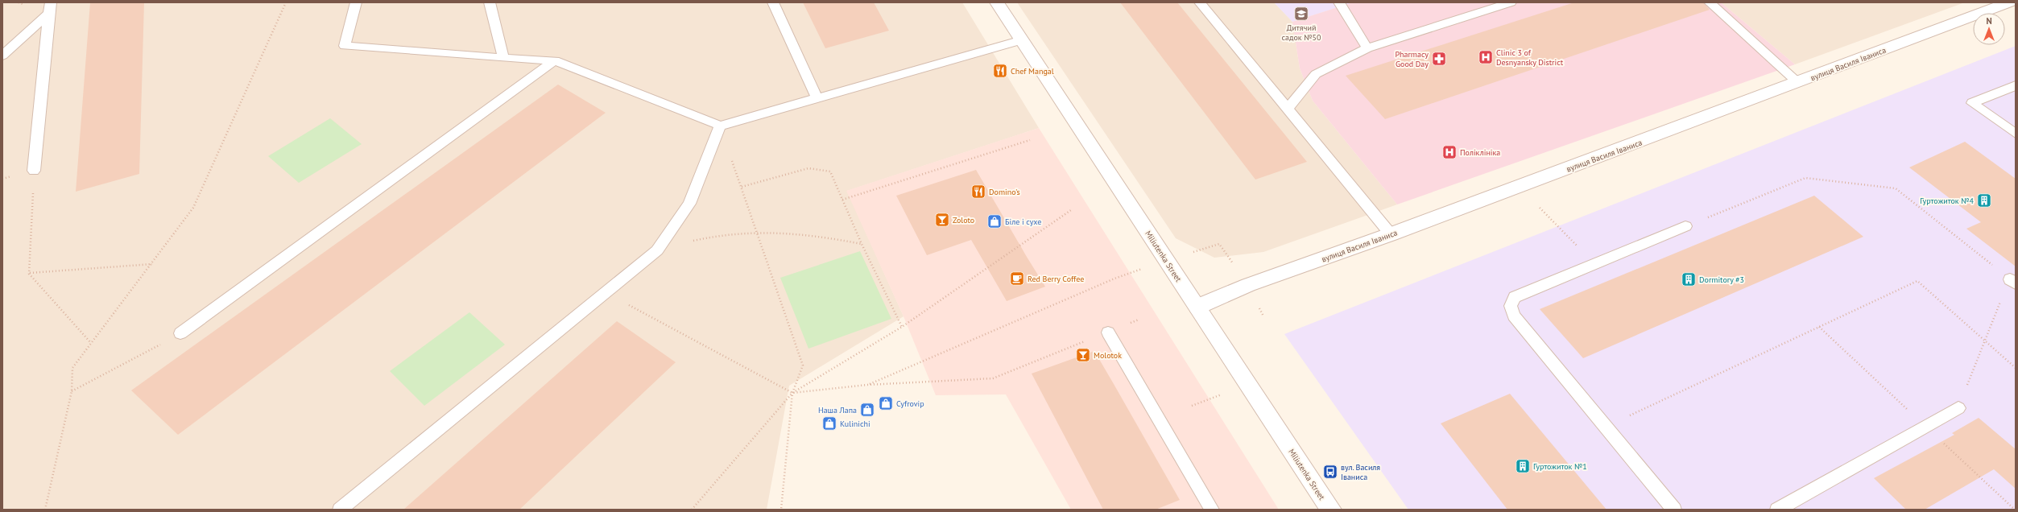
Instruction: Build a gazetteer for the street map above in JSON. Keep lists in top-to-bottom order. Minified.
{"streets":{"street":["вулиця Василя Іваниса","Miliutenka Street"]},"crossings":[["вулиця Василя Іваниса","Miliutenka Street"]],"places":{"school or university":["Дитячий садок №50"],"hospital":["Clinic 3 of Desnyansky District","Поліклініка"],"pharmacy":["Pharmacy Good Day"],"restaurant":["Chef Mangal","Domino's"],"building":["Гуртожиток №4","Dormitory #3","Гуртожиток №1"],"bar":["Zoloto","Molotok"],"shop":["Біле і сухе","Cyfrovip","Наша Лапа","Kulinichi"],"cafe":["Red Berry Coffee"],"bus stop":["вул. Василя Іваниса"]},"north":"top"}
